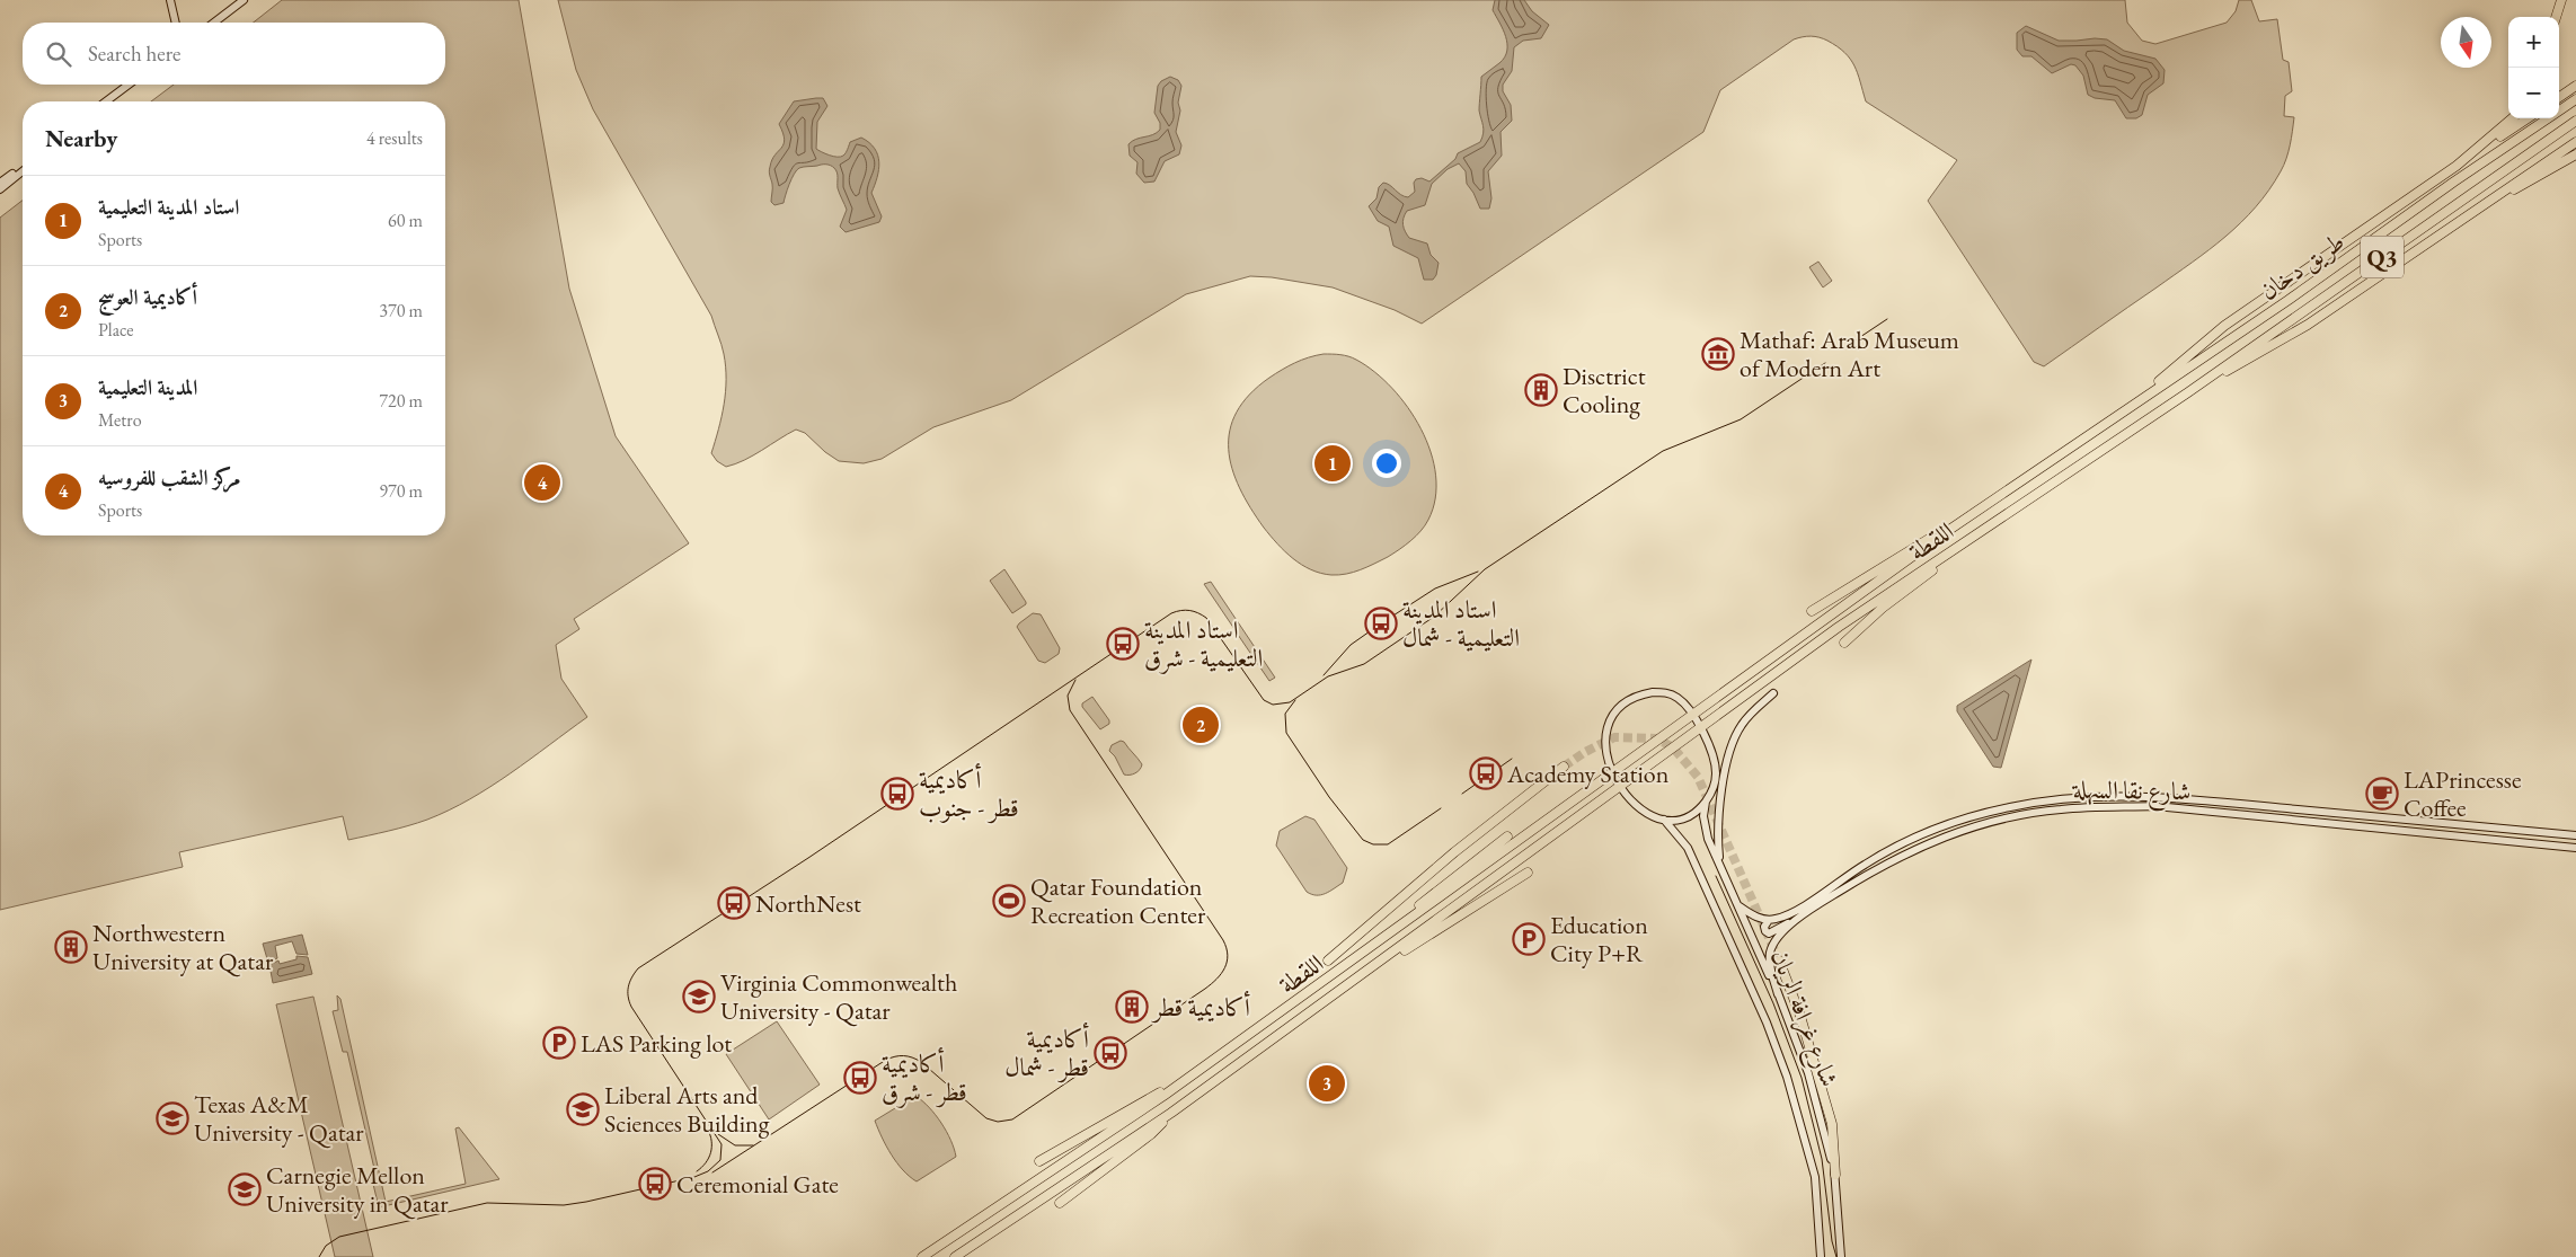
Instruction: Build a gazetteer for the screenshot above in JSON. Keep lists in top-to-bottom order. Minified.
{"streets":{"main road":["Q3","طريق دخان","اللقطة"],"street":["شارع نقا السهلة","شارع غرافة الريان"]},"crossings":[["طريق دخان","اللقطة"],["شارع نقا السهلة","شارع غرافة الريان"]],"places":{"museum":["Mathaf: Arab Museum of Modern Art"],"building":["Disctrict Cooling","Northwestern University at Qatar","أكاديمية قطر"],"bus stop":["استاد المدينة التعليمية - شمال","استاد المدينة التعليمية - شرق","Academy Station","أكاديمية قطر - جنوب","NorthNest","أكاديمية قطر - شمال","أكاديمية قطر - شرق","Ceremonial Gate"],"cafe":["LAPrincesse Coffee"],"sports":["Qatar Foundation Recreation Center"],"parking":["Education City P+R","LAS Parking lot"],"school or university":["Virginia Commonwealth University - Qatar","Liberal Arts and Sciences Building","Texas A&M University - Qatar","Carnegie Mellon University in Qatar"]},"north":"bottom","page":{"map_buttons":["+","−"],"search":"Search here","heading":["Nearby","4 results"],"list":[{"mark":"1","name":"استاد المدينة التعليمية","note":"Sports","value":"60 m"},{"mark":"2","name":"أكاديمية العوسج","note":"Place","value":"370 m"},{"mark":"3","name":"المدينة التعليمية","note":"Metro","value":"720 m"},{"mark":"4","name":"مركز الشقب للفروسيه","note":"Sports","value":"970 m"}],"pins":["1","4","2","3"]}}
